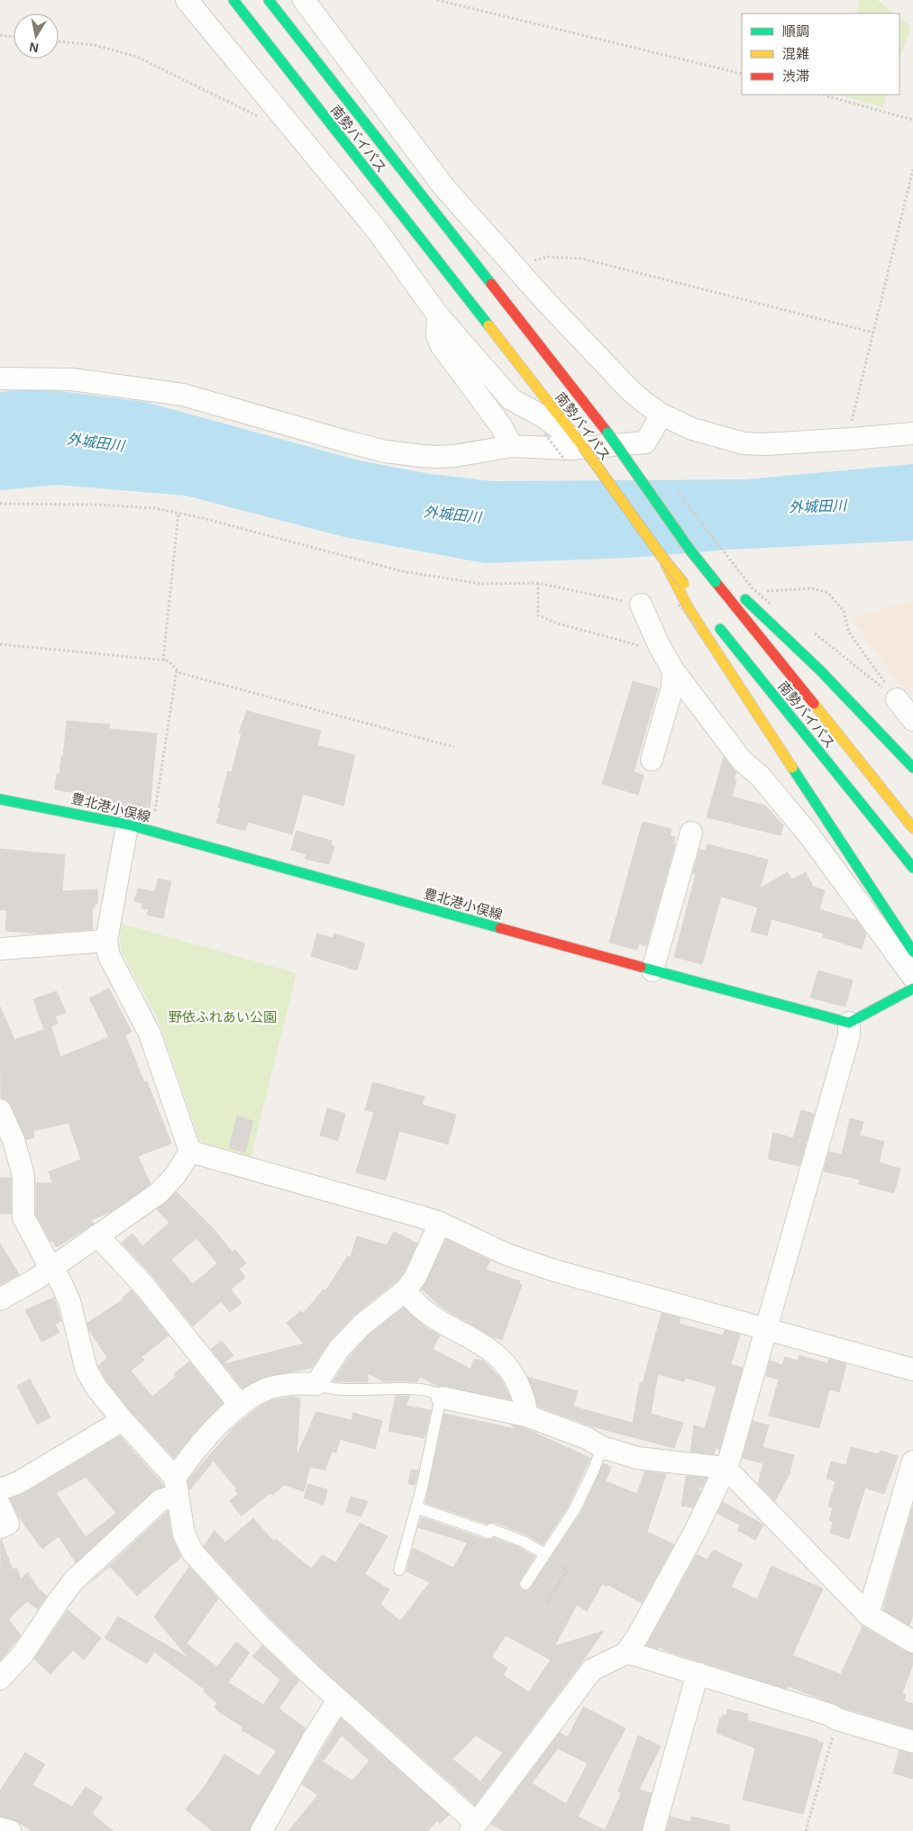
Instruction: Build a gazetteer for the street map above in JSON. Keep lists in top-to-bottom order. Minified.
{"streets":{"main road":["南勢バイパス","豊北港小俣線"]},"water":["外城田川"],"parks":["野依ふれあい公園"],"legend":["順調","混雑","渋滞"],"north":"bottom"}
